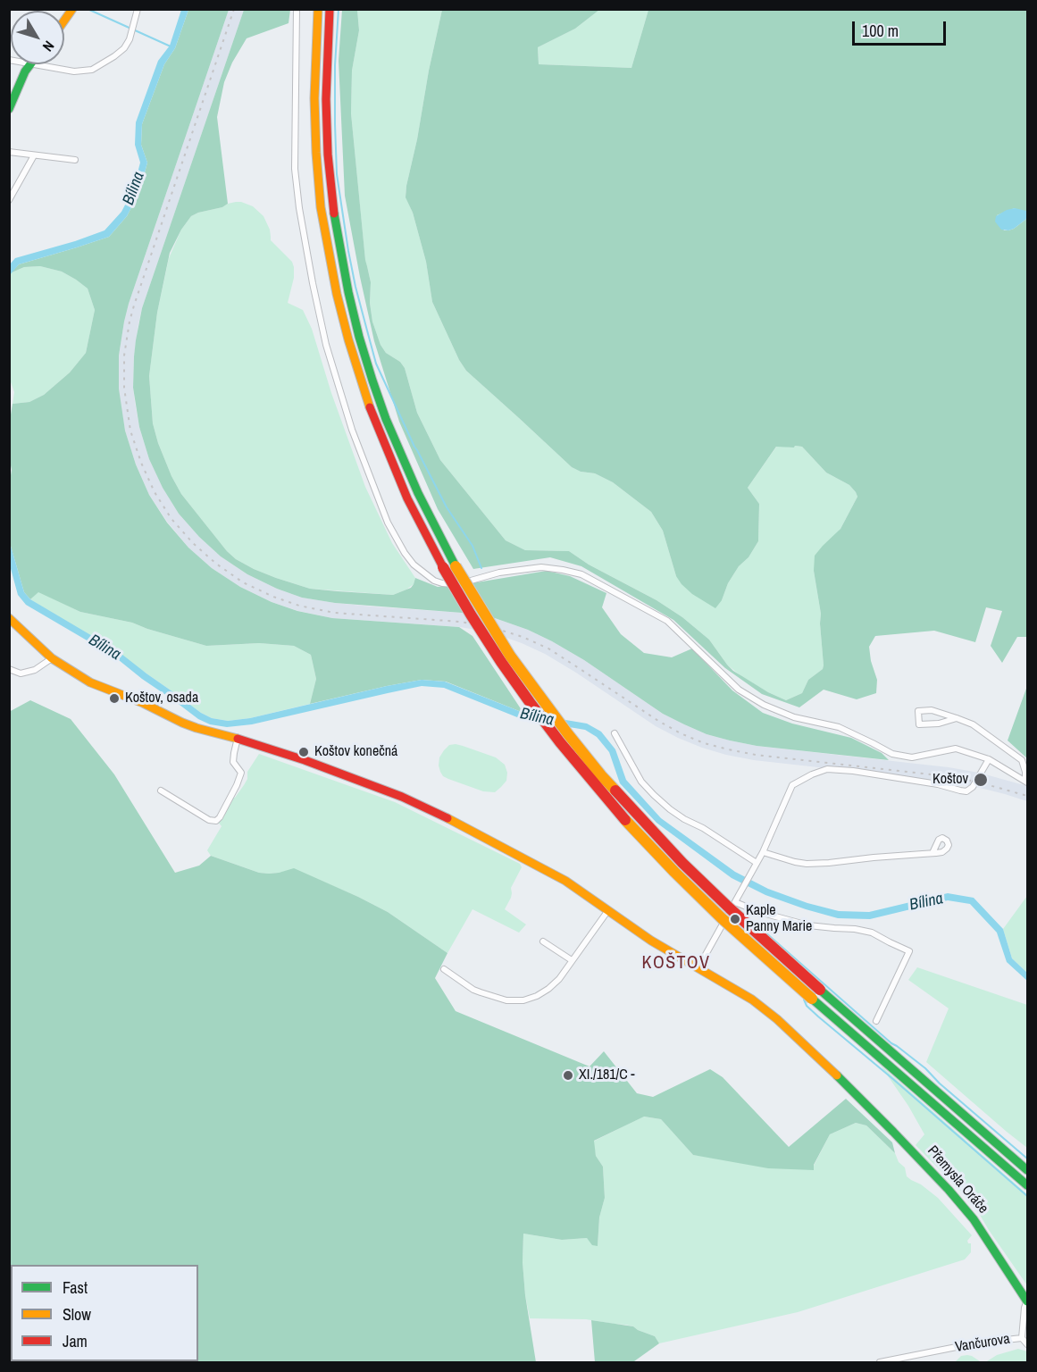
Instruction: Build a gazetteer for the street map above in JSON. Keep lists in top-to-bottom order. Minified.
{"streets":{"main road":["Přemysla Oráče"],"street":["Vančurova"]},"crossings":[["Přemysla Oráče","Vančurova"]],"districts":["KOŠTOV"],"water":["Bílina"],"places":["Koštov, osada","Koštov konečná","Koštov","Kaple Panny Marie","XI./181/C -"],"legend":["Fast","Slow","Jam"],"scale_bar":"100 m","north":"bottom right"}
